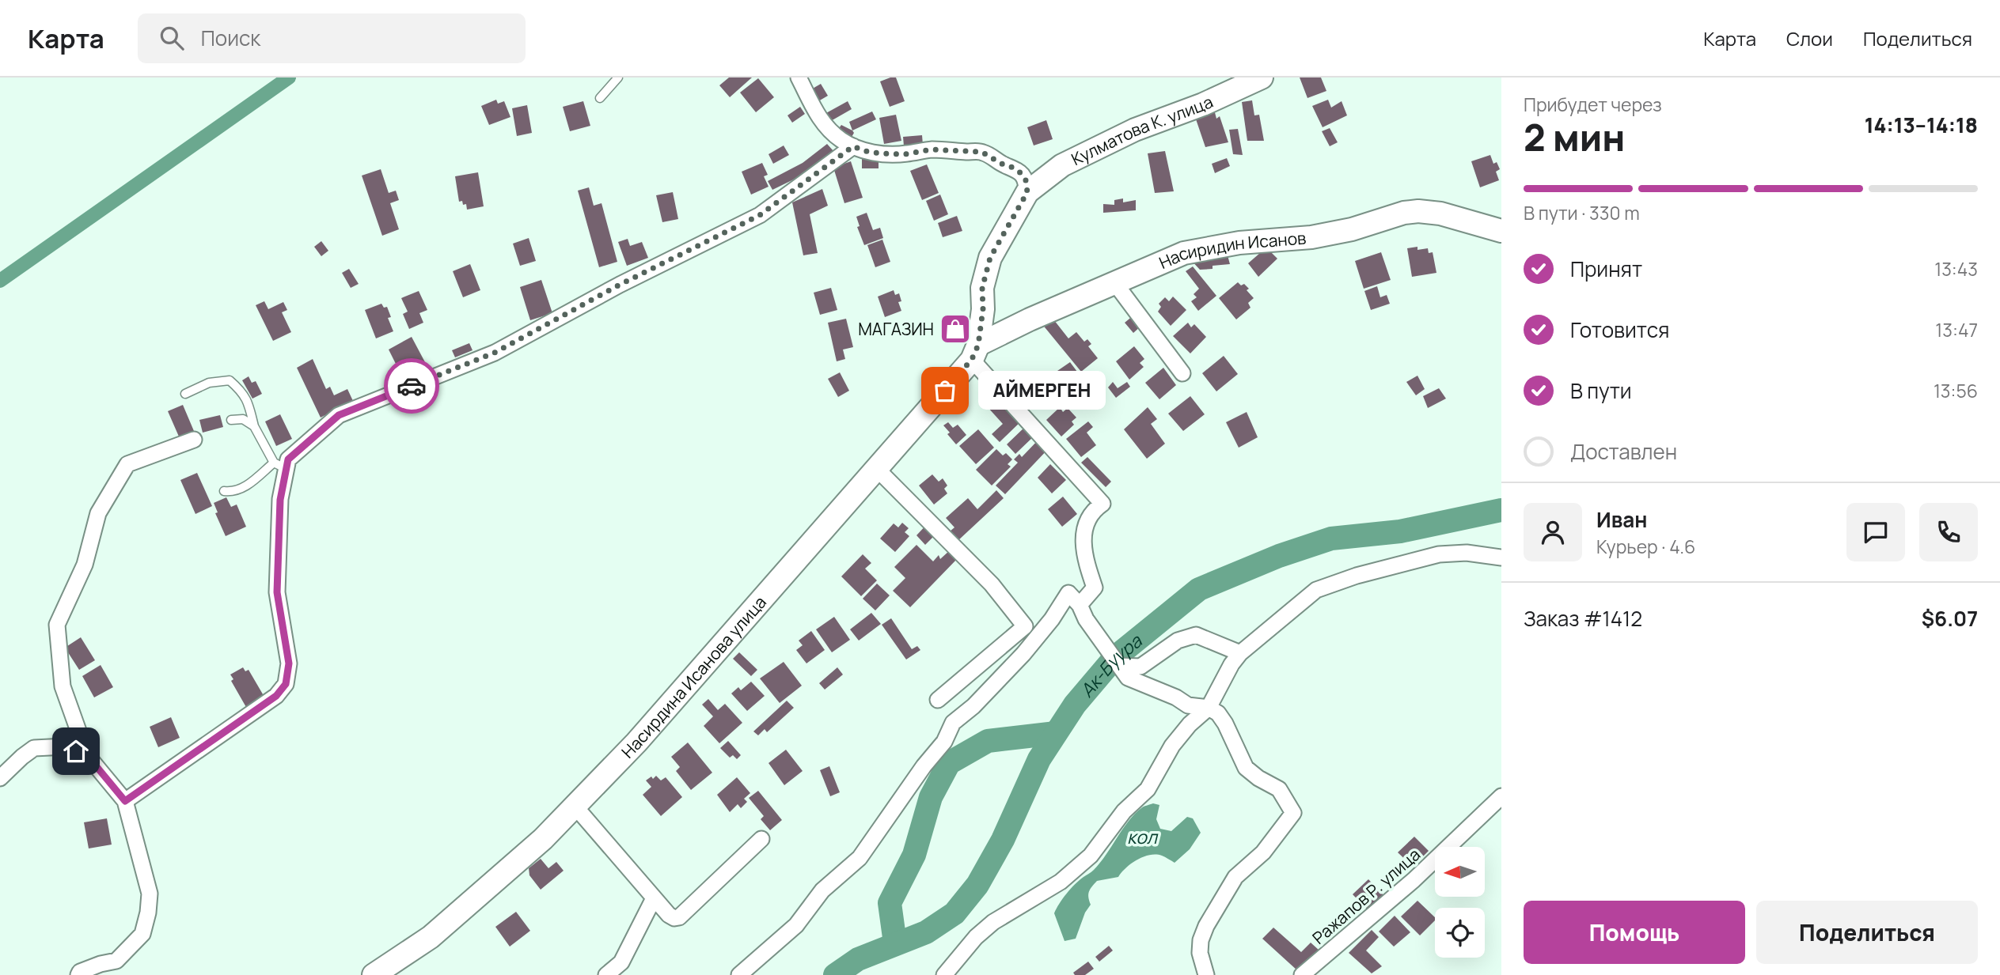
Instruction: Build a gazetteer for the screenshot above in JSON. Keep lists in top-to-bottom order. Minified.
{"streets":{"main road":["Кулматова К. улица","Насиридин Исанов","Насирдина Исанова улица"],"street":["Ражапов Р. улица"]},"crossings":[["Кулматова К. улица","Насиридин Исанов"],["Кулматова К. улица","Насирдина Исанова улица"],["Насиридин Исанов","Насирдина Исанова улица"]],"water":["Ак-Буура","кол"],"places":{"shop":["МАГАЗИН"],"other":["АЙМЕРГЕН"]},"north":"left","page":{"header":"Карта","search":"Поиск","nav":["Карта","Слои","Поделиться"],"heading":["2 мин","Прибудет через","14:13–14:18"],"panel":["Иван","Курьер · 4.6","Заказ #1412","$6.07"],"bar":"В пути · 330 m","list":[["Принят","13:43"],["Готовится","13:47"],["В пути","13:56"],"Доставлен"],"bubble":"АЙМЕРГЕН","buttons":["Помощь","Поделиться"]}}
